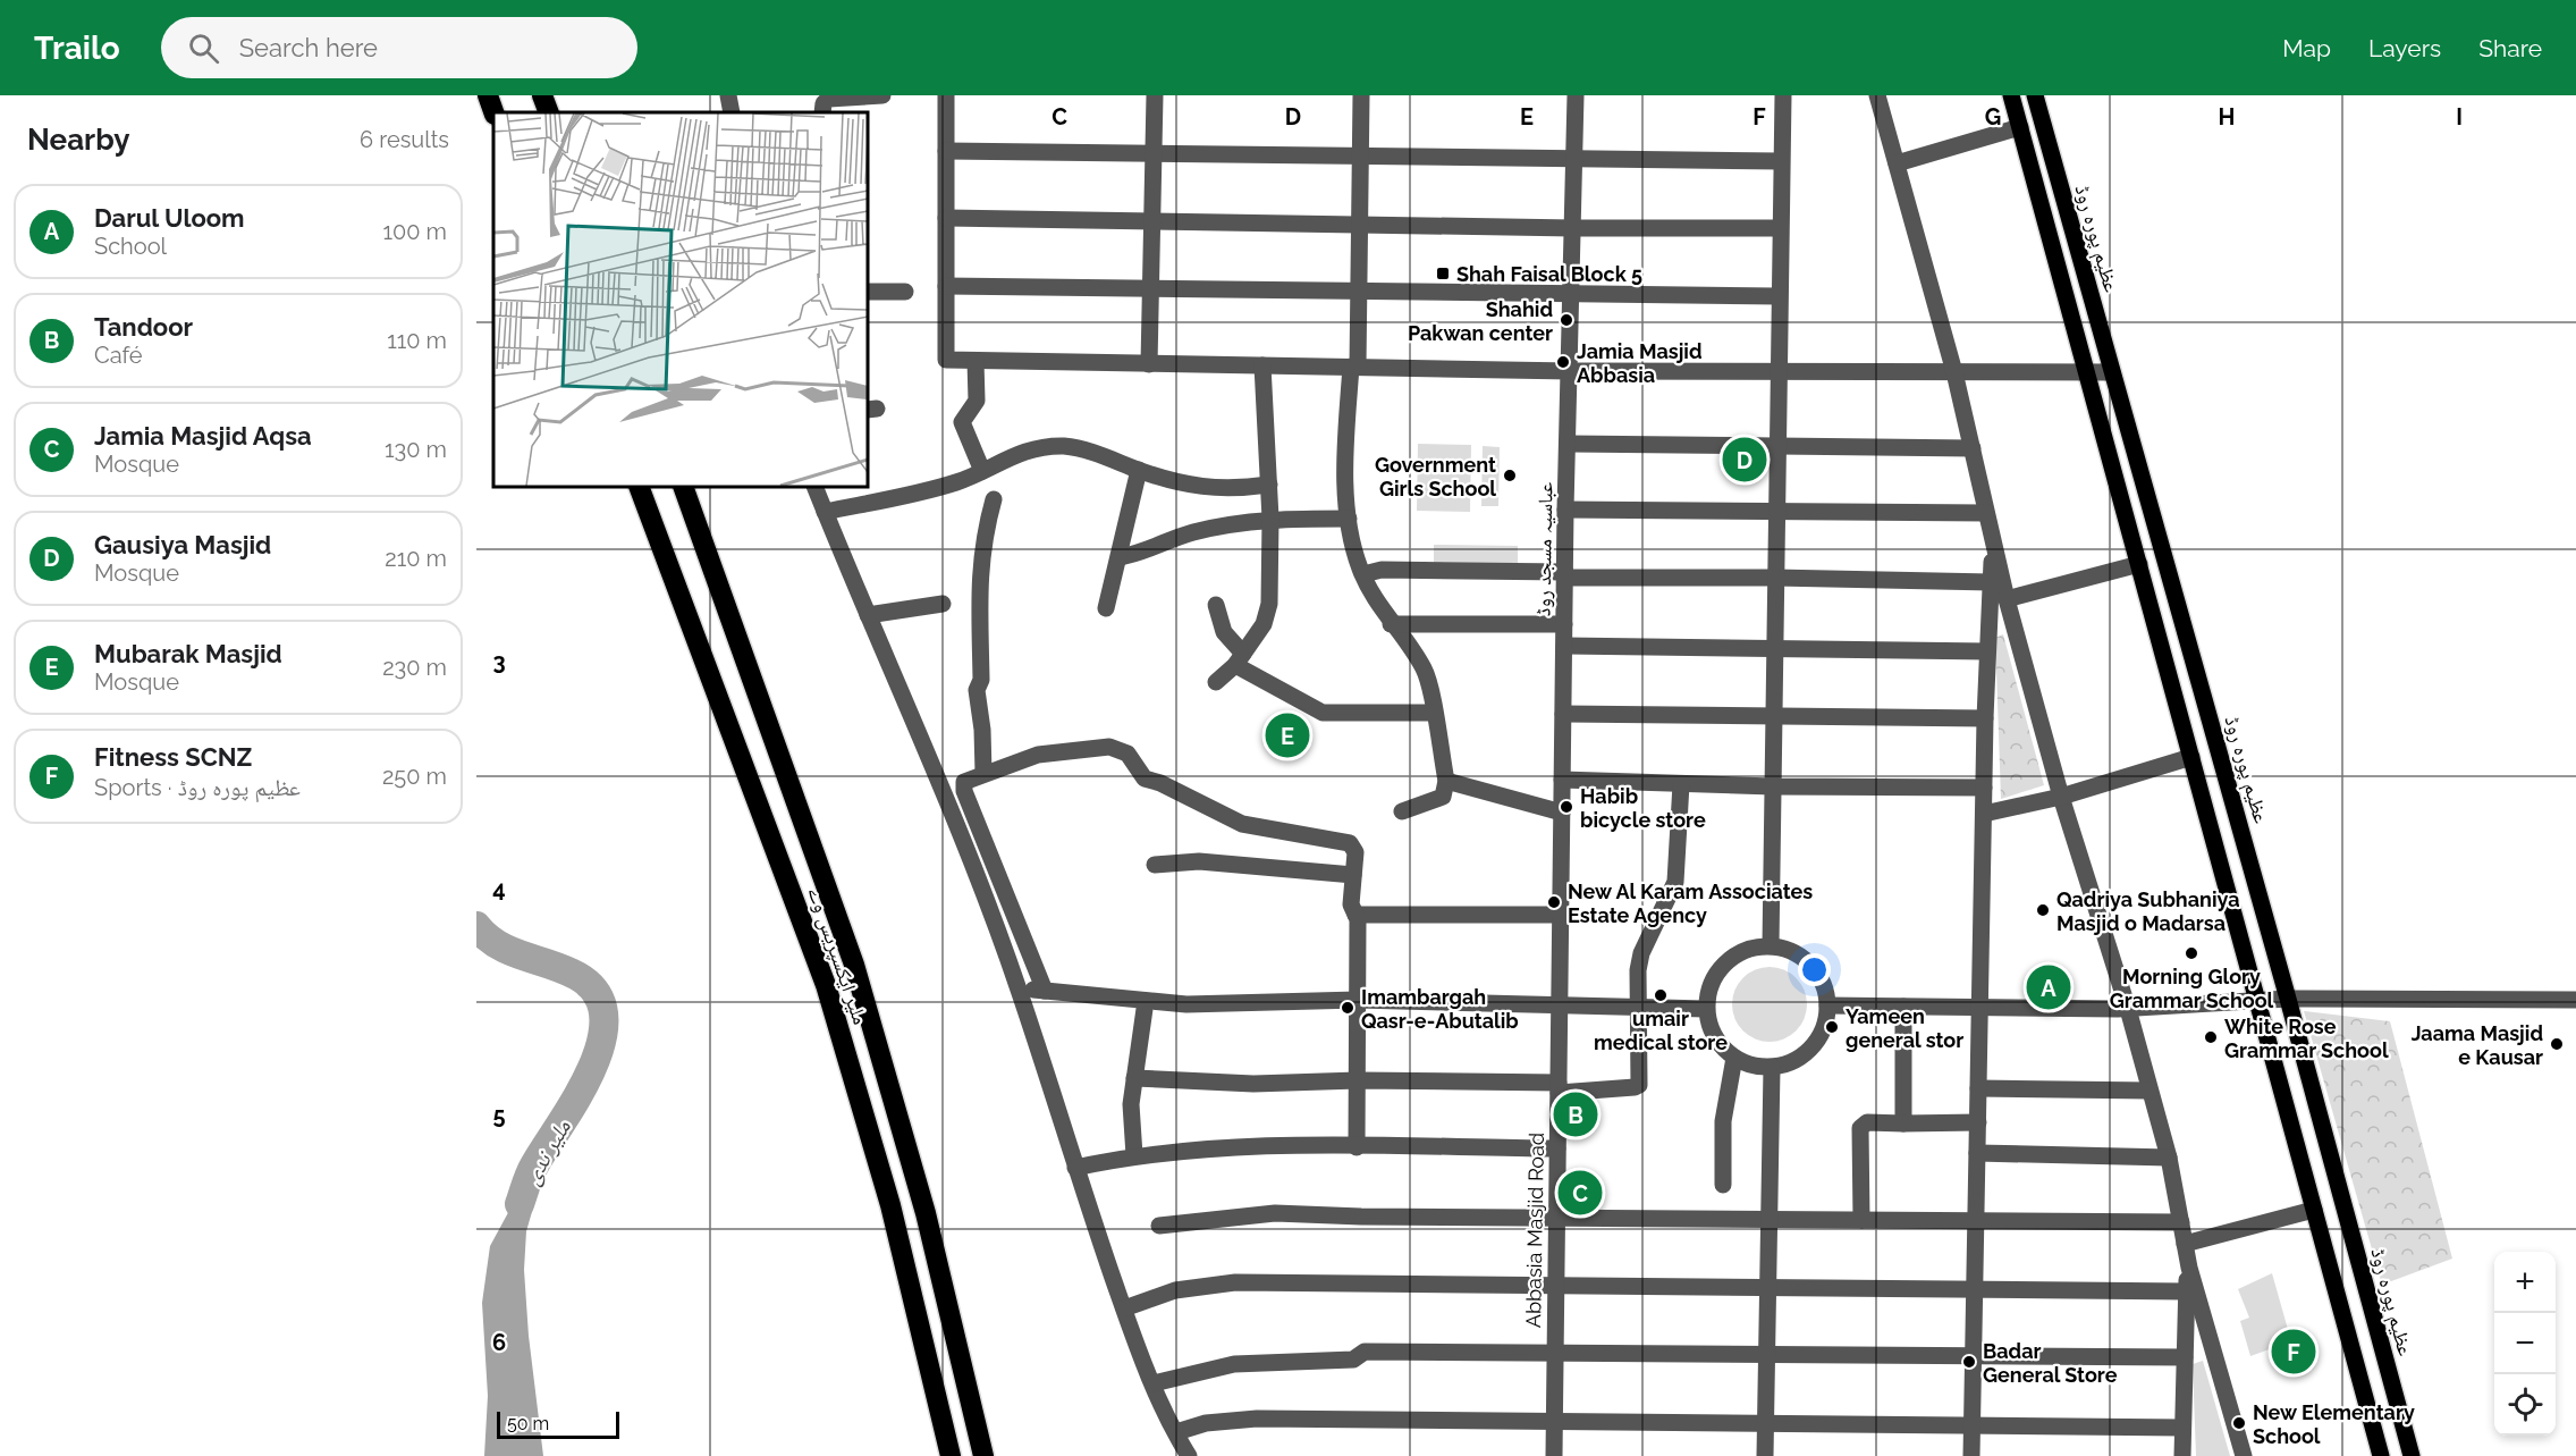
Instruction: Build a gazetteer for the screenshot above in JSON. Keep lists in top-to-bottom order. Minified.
{"streets":{"highway":["ملیر ایکسپریس وے"],"main road":["عظیم پورہ روڈ"],"street":["عباسیہ مسجد روڈ","Abbasia Masjid Road"]},"crossings":[["عباسیہ مسجد روڈ","Abbasia Masjid Road"]],"water":["ملیر ندی"],"places":{"transit":["Shah Faisal Block 5"],"other":["Shahid Pakwan center","Jamia Masjid Abbasia","Government Girls School","Habib bicycle store","New Al Karam Associates Estate Agency","Qadriya Subhaniya Masjid o Madarsa","Morning Glory Grammar School","umair medical store","Imambargah Qasr-e-Abutalib","Yameen general stor","White Rose Grammar School","Jaama Masjid e Kausar","Badar General Store","New Elementary School"]},"scale_bar":"50 m","page":{"header":"Trailo","search":"Search here","nav":["Map","Layers","Share"],"heading":["Nearby","6 results"],"list":[{"mark":"A","name":"Darul Uloom","note":"School","value":"100 m"},{"mark":"B","name":"Tandoor","note":"Café","value":"110 m"},{"mark":"C","name":"Jamia Masjid Aqsa","note":"Mosque","value":"130 m"},{"mark":"D","name":"Gausiya Masjid","note":"Mosque","value":"210 m"},{"mark":"E","name":"Mubarak Masjid","note":"Mosque","value":"230 m"},{"mark":"F","name":"Fitness SCNZ","note":"Sports · عظیم پورہ روڈ","value":"250 m"}],"pins":["D","E","A","B","C","F"],"map_buttons":["+","−"],"scale":"50 m"},"grid":{"columns":["C","D","E","F","G","H","I"],"rows":["3","4","5","6"]}}
